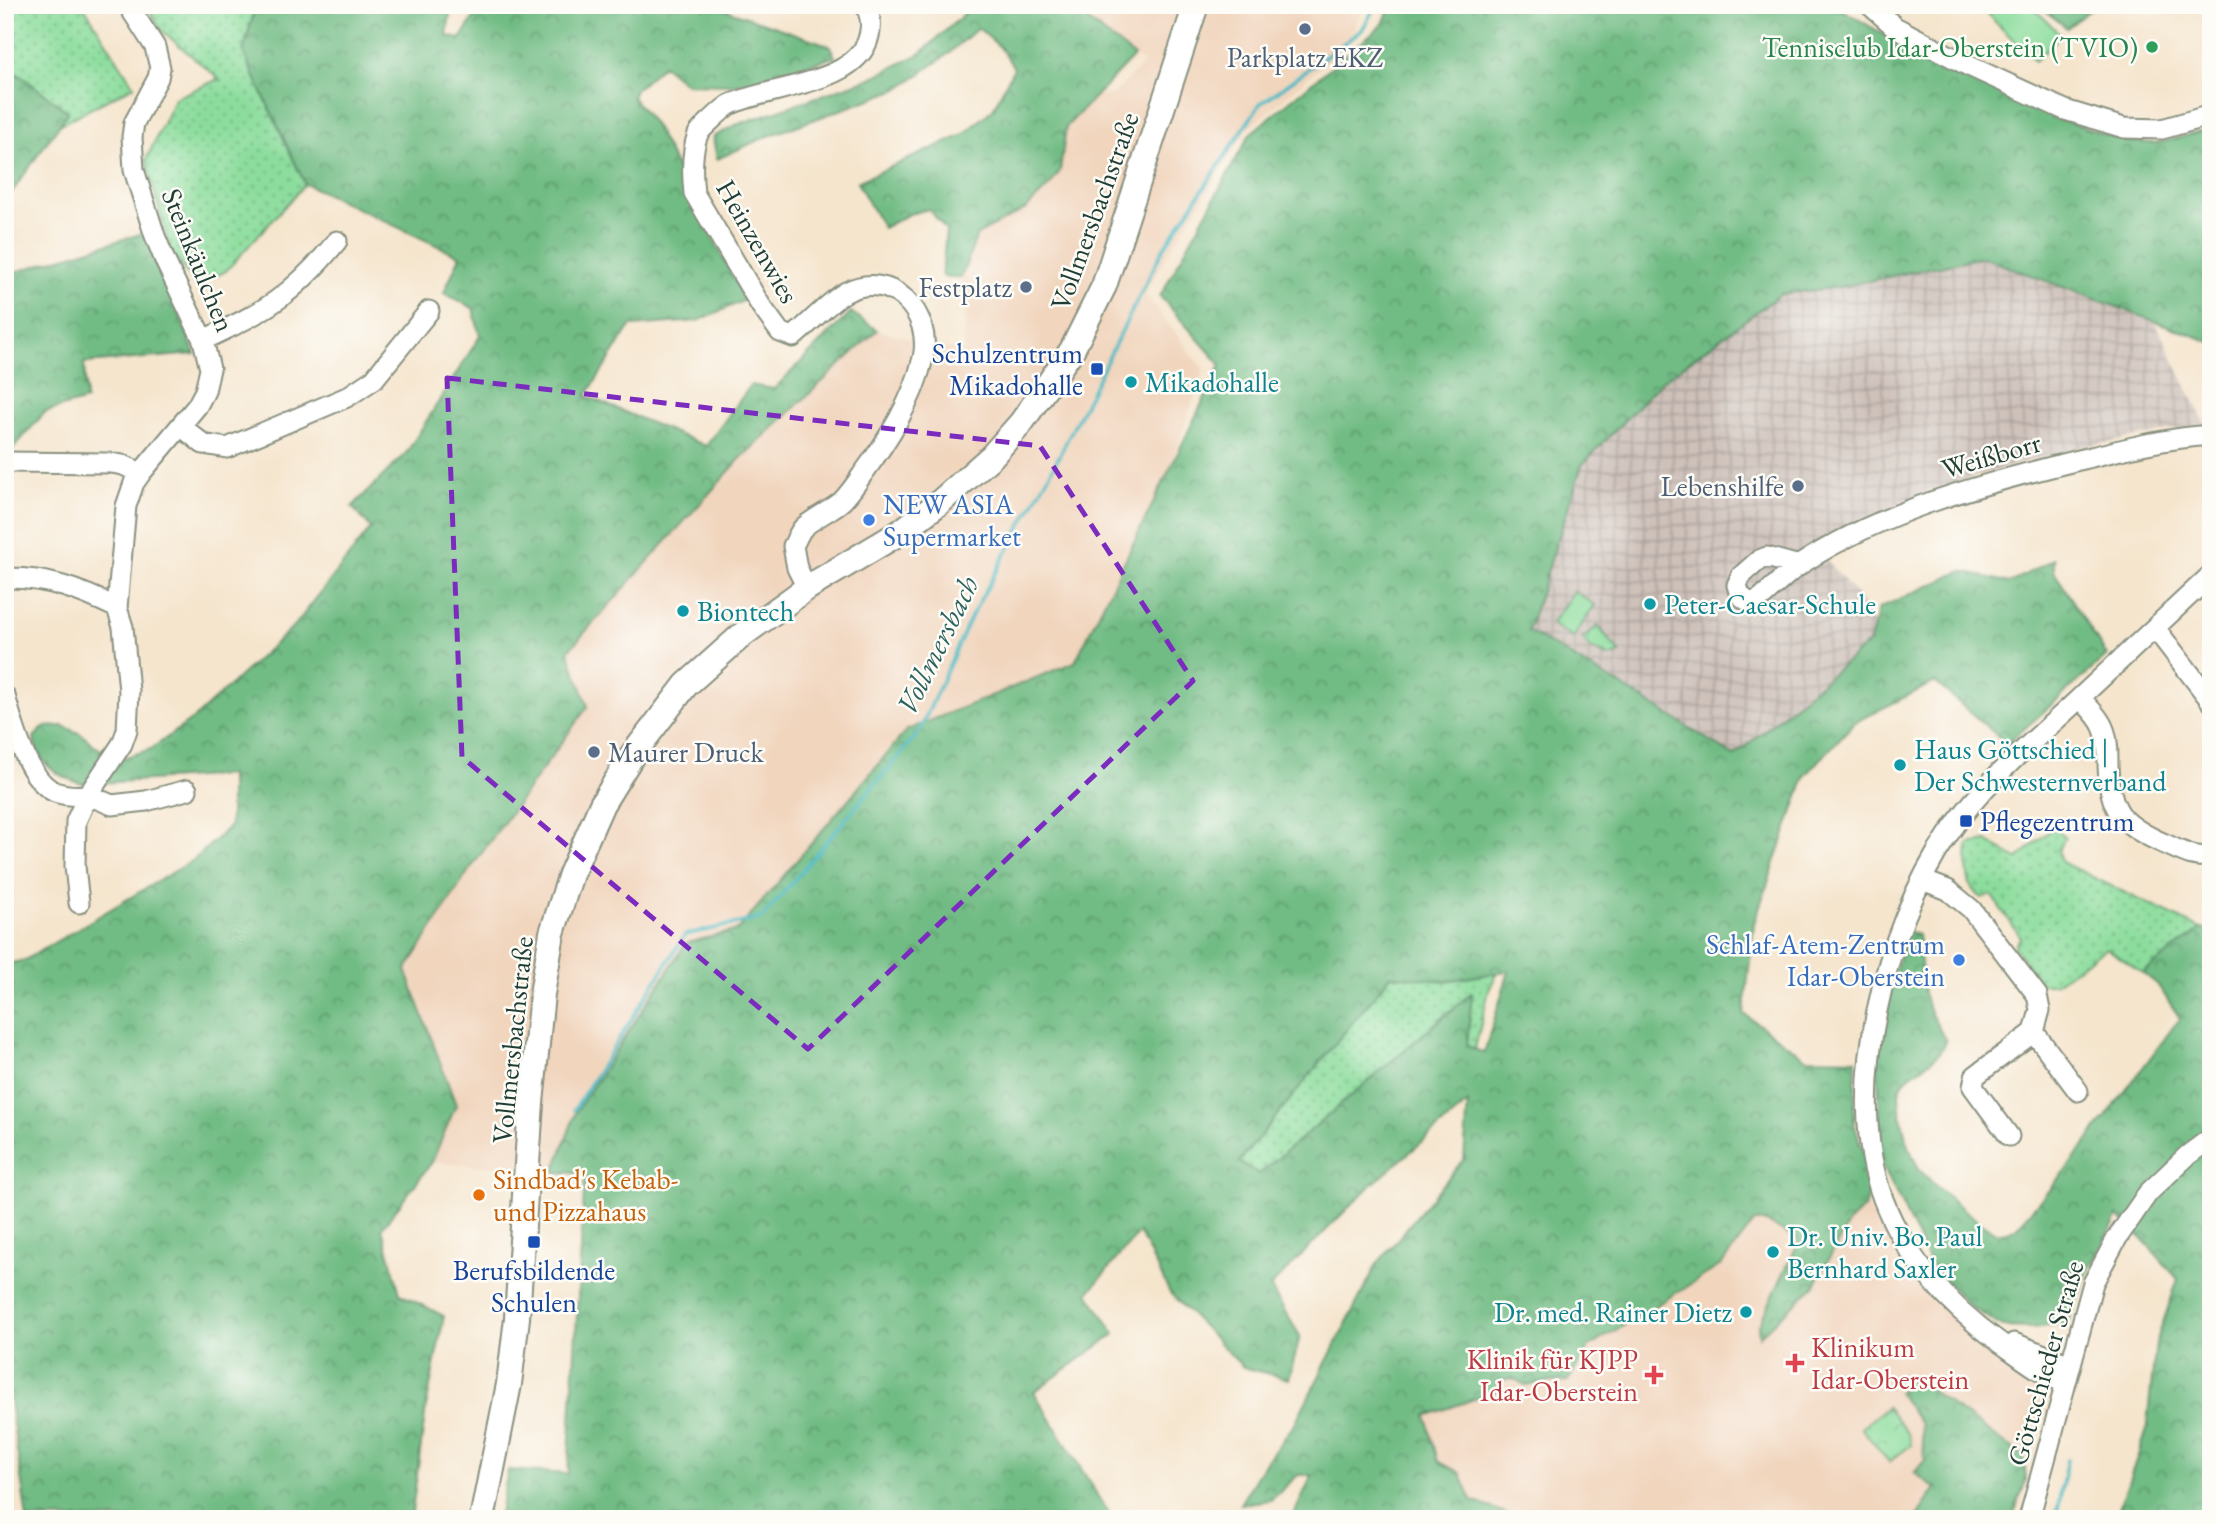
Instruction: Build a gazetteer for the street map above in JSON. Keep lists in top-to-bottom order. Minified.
{"streets":{"main road":["Vollmersbachstraße"],"street":["Heinzenwies","Steinkäulchen","Weißborr","Göttschieder Straße"]},"crossings":[["Vollmersbachstraße","Heinzenwies"]],"water":["Vollmersbach"],"places":{"other":["Parkplatz EKZ","Tennisclub Idar-Oberstein (TVIO)","Festplatz","Mikadohalle","Lebenshilfe","NEW ASIA Supermarket","Peter-Caesar-Schule","Biontech","Maurer Druck","Haus Göttschied | Der Schwesternverband","Schlaf-Atem-Zentrum Idar-Oberstein","Sindbad's Kebab- und Pizzahaus","Dr. Univ. Bo. Paul Bernhard Saxler","Dr. med. Rainer Dietz"],"transit":["Schulzentrum Mikadohalle","Pflegezentrum","Berufsbildende Schulen"],"health":["Klinikum Idar-Oberstein","Klinik für KJPP Idar-Oberstein"]}}
